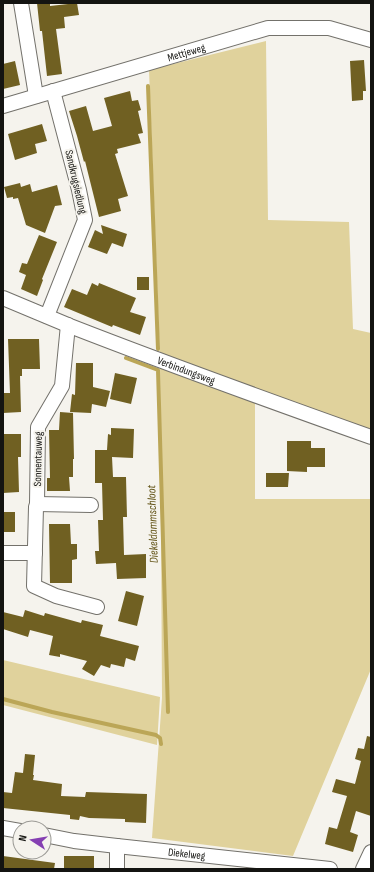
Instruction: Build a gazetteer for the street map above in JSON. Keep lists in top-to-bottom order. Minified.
{"streets":{"street":["Mettjeweg","Sandkrugsiedlung","Verbindungsweg","Sonnentauweg","Diekelweg"]},"crossings":[["Mettjeweg","Sandkrugsiedlung"],["Sandkrugsiedlung","Verbindungsweg"],["Verbindungsweg","Sonnentauweg"]],"water":["Diekeldammschloot"],"north":"left"}
